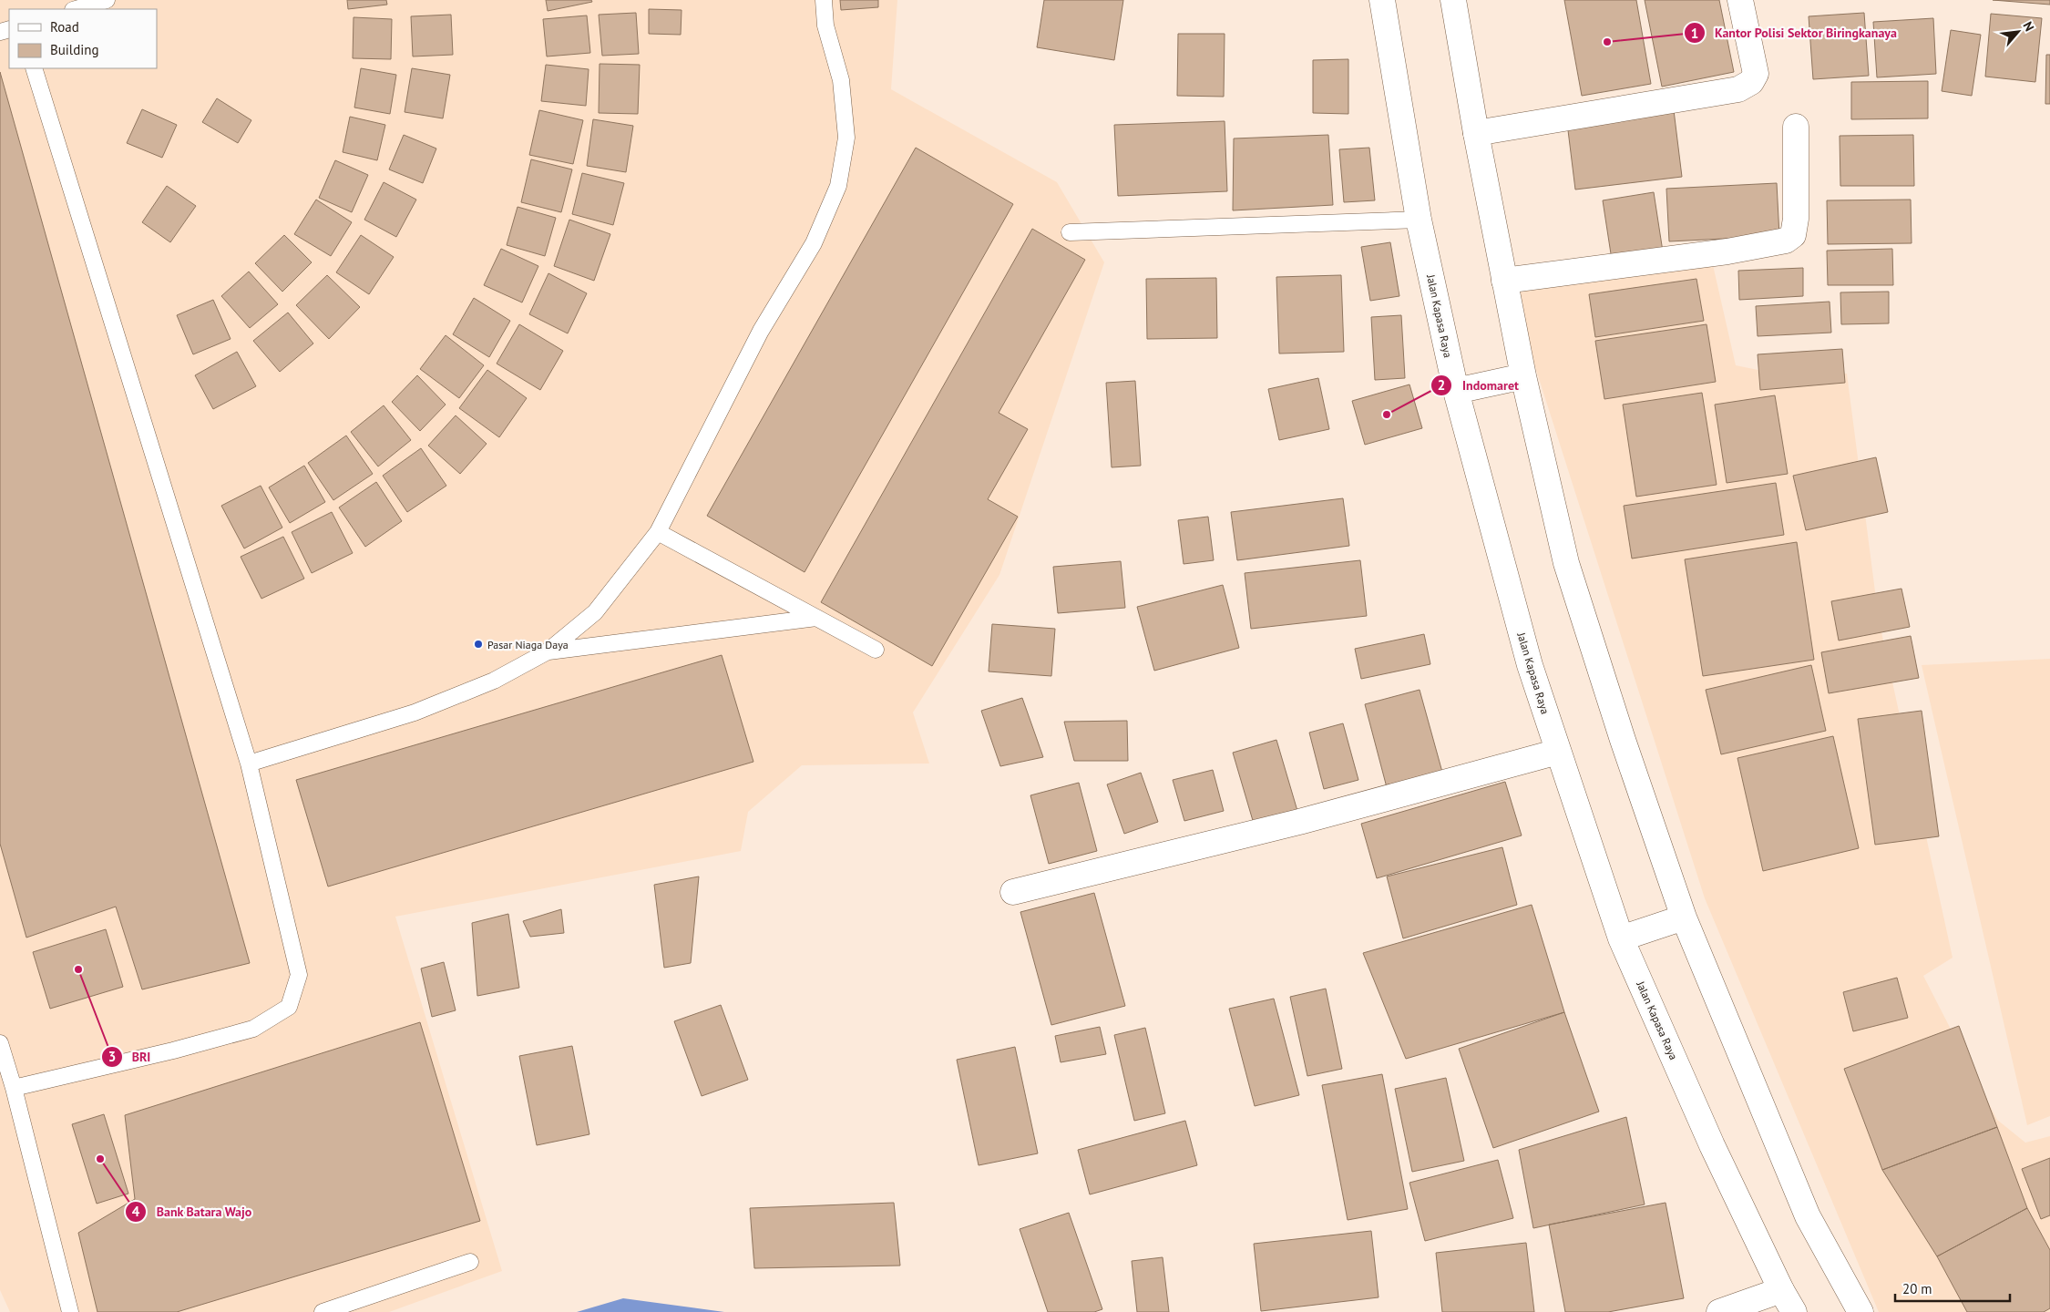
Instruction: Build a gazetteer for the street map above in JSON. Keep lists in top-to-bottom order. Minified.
{"streets":{"main road":["Jalan Kapasa Raya"]},"places":["Kantor Polisi Sektor Biringkanaya","Indomaret","Pasar Niaga Daya","BRI","Bank Batara Wajo"],"legend":["Road","Building"],"scale_bar":"20 m","north":"top right"}
